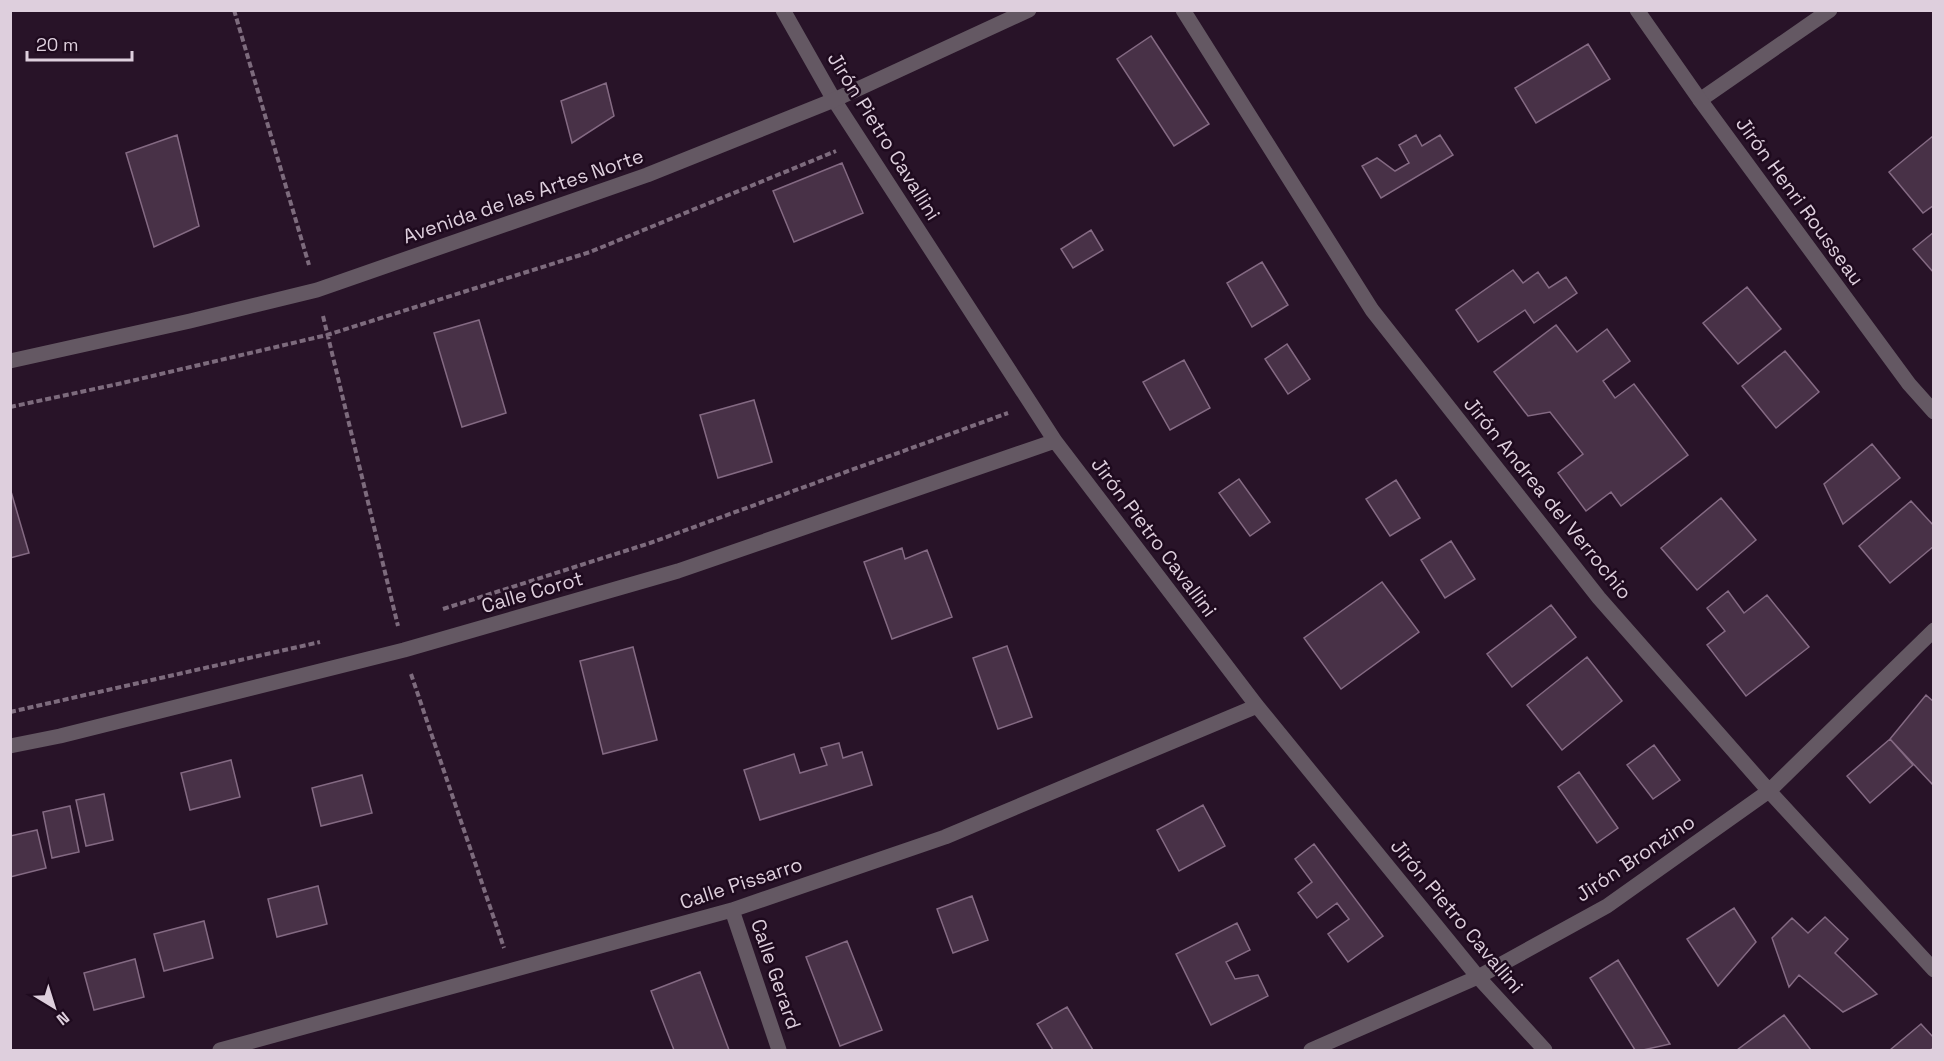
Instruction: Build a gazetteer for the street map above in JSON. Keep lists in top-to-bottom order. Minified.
{"streets":{"street":["Jirón Pietro Cavallini","Avenida de las Artes Norte","Jirón Henri Rousseau","Jirón Andrea del Verrochio","Calle Corot","Jirón Bronzino","Calle Pissarro","Calle Gerard"]},"crossings":[["Jirón Pietro Cavallini","Avenida de las Artes Norte"],["Jirón Pietro Cavallini","Calle Corot"],["Jirón Pietro Cavallini","Jirón Bronzino"],["Jirón Pietro Cavallini","Calle Pissarro"],["Jirón Andrea del Verrochio","Jirón Bronzino"],["Calle Pissarro","Calle Gerard"]],"scale_bar":"20 m","north":"bottom right"}
